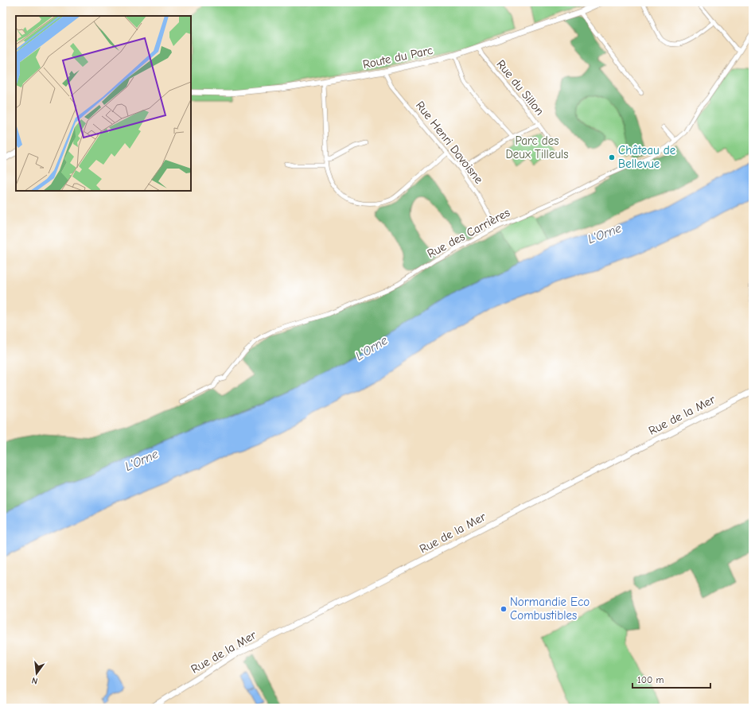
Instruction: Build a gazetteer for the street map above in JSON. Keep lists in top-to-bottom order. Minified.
{"streets":{"street":["Route du Parc","Rue du Sillon","Rue Henri Davoisne","Rue des Carrières","Rue de la Mer"]},"crossings":[["Route du Parc","Rue du Sillon"],["Route du Parc","Rue Henri Davoisne"],["Rue Henri Davoisne","Rue des Carrières"]],"water":["L'Orne"],"parks":["Parc des Deux Tilleuls"],"places":["Château de Bellevue","Normandie Eco Combustibles"],"scale_bar":"100 m","north":"bottom"}
